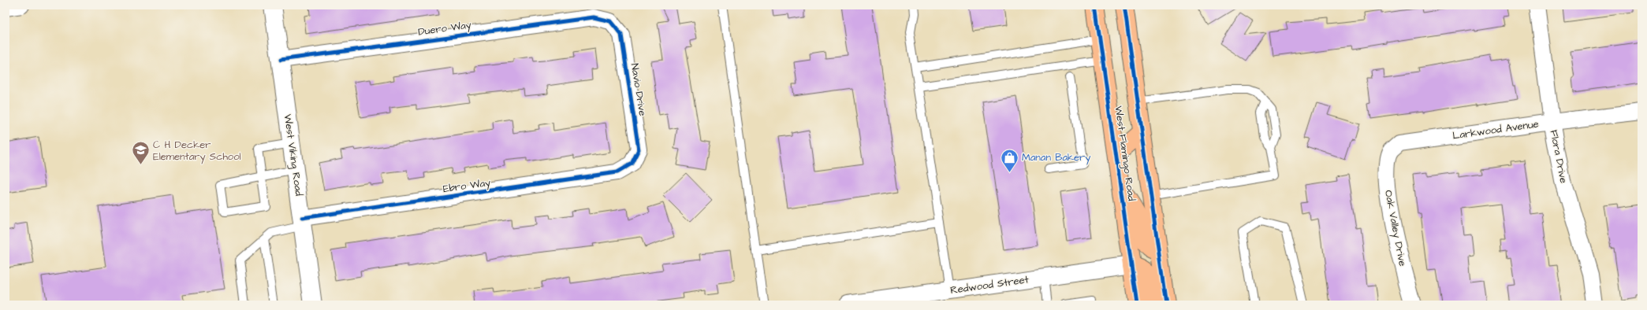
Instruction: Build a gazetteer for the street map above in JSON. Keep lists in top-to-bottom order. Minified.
{"streets":{"main road":["West Flamingo Road"],"street":["Duero Way","Navio Drive","Larkwood Avenue","West Viking Road","Flora Drive","Ebro Way","Oak Valley Drive","Redwood Street"]},"crossings":[["Duero Way","Navio Drive"],["Duero Way","West Viking Road"],["Navio Drive","Ebro Way"],["Larkwood Avenue","Flora Drive"],["Larkwood Avenue","Oak Valley Drive"],["West Flamingo Road","Redwood Street"],["West Viking Road","Ebro Way"]],"places":{"school or university":["C H Decker Elementary School"],"shop":["Manan Bakery"]}}
